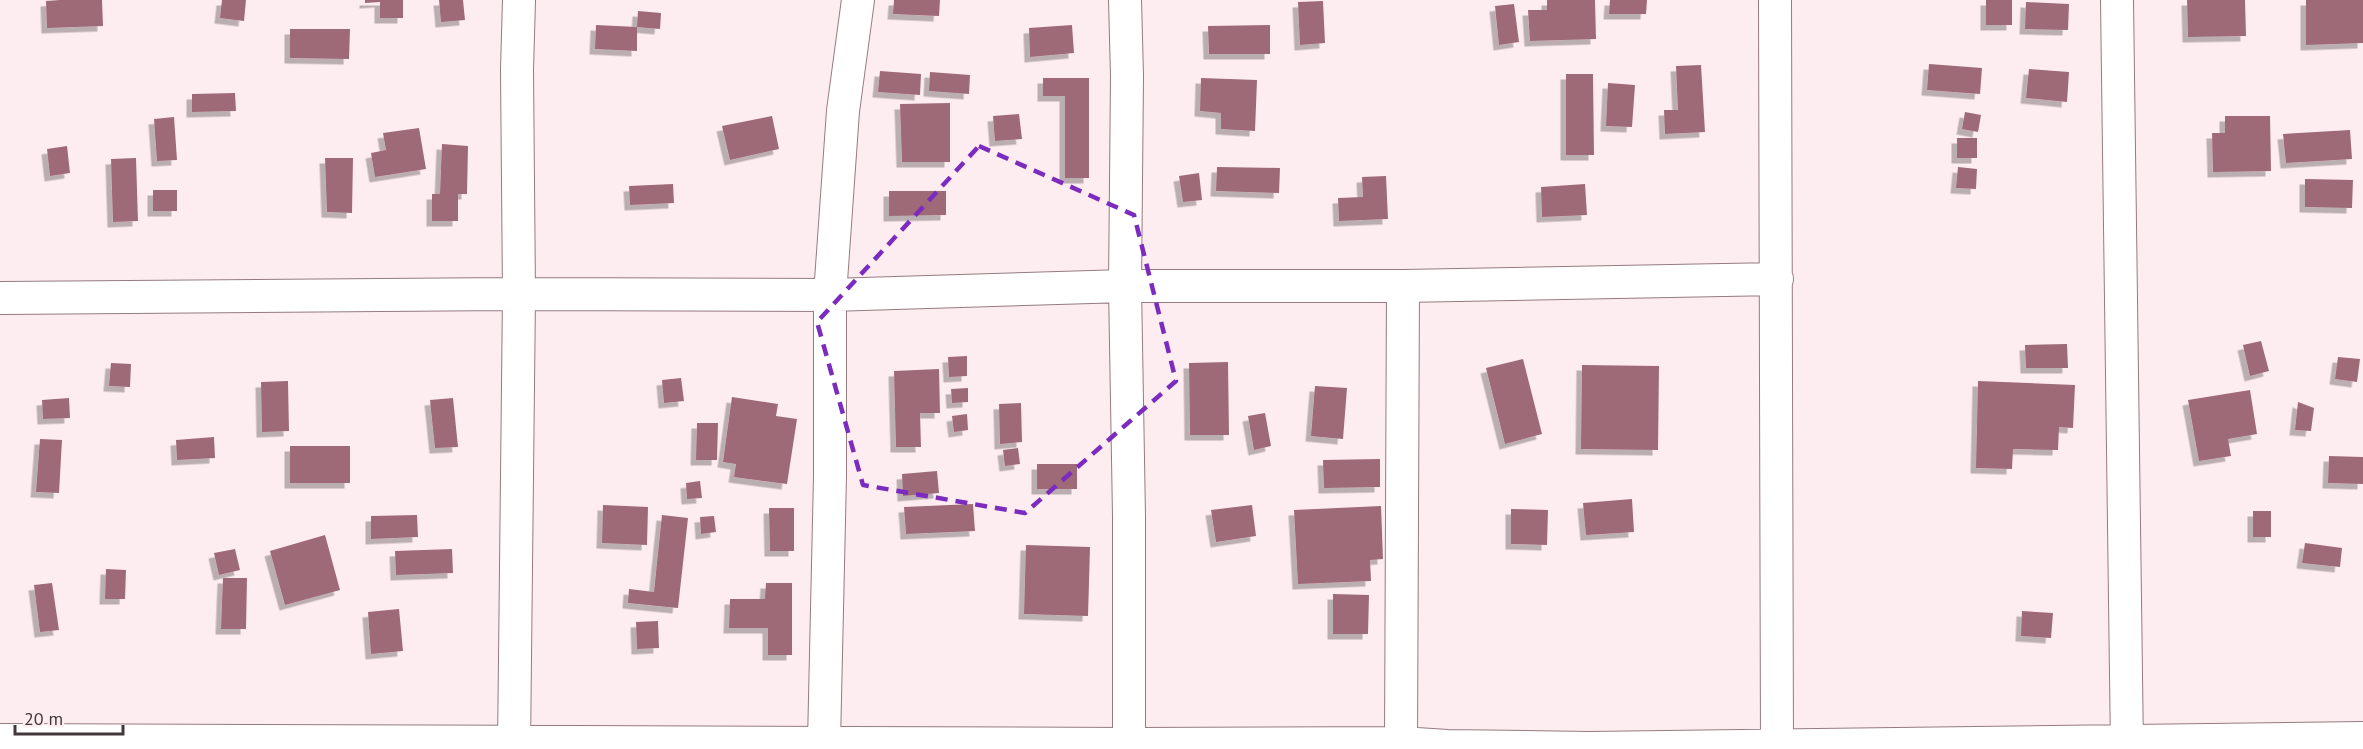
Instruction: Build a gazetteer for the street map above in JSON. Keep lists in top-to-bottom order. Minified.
{"scale_bar":"20 m"}
